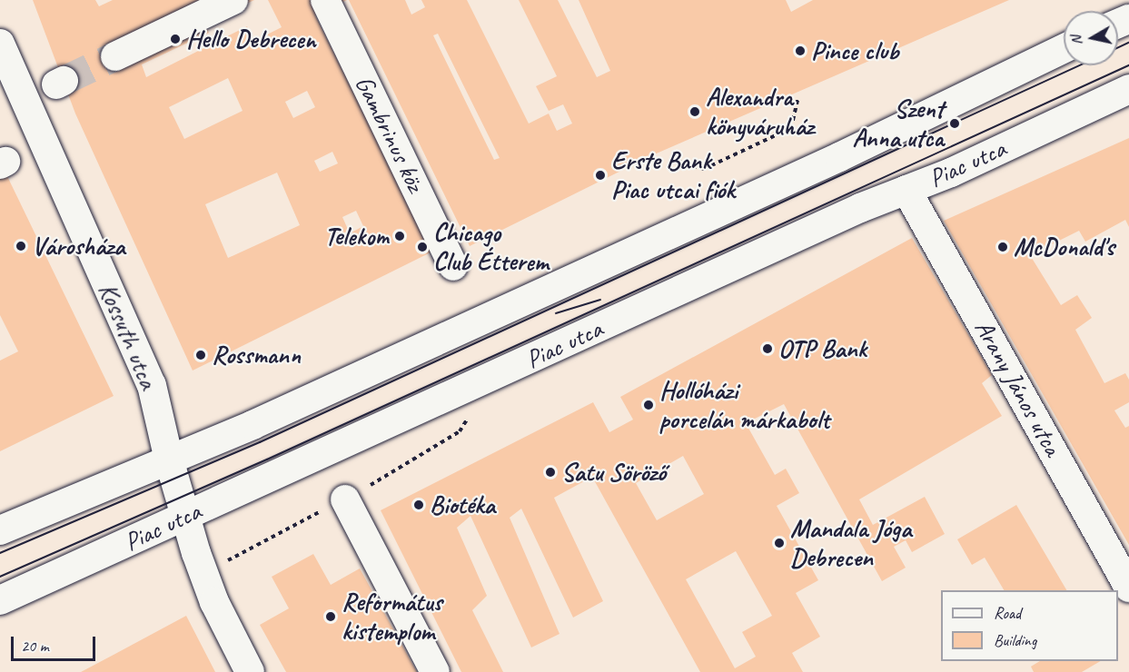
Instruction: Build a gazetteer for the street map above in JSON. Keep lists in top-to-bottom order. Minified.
{"streets":{"street":["Gambrinus köz","Piac utca","Kossuth utca","Arany János utca"]},"crossings":[["Piac utca","Kossuth utca"],["Piac utca","Arany János utca"]],"places":["Hello Debrecen","Pince club","Alexandra könyváruház","Szent Anna utca","Erste Bank Piac utcai fiók","Telekom","Városháza","Chicago Club Étterem","McDonald's","OTP Bank","Rossmann","Hollóházi porcelán márkabolt","Satu Söröző","Biotéka","Mandala Jóga Debrecen","Református kistemplom"],"legend":["Road","Building"],"scale_bar":"20 m","north":"left"}
